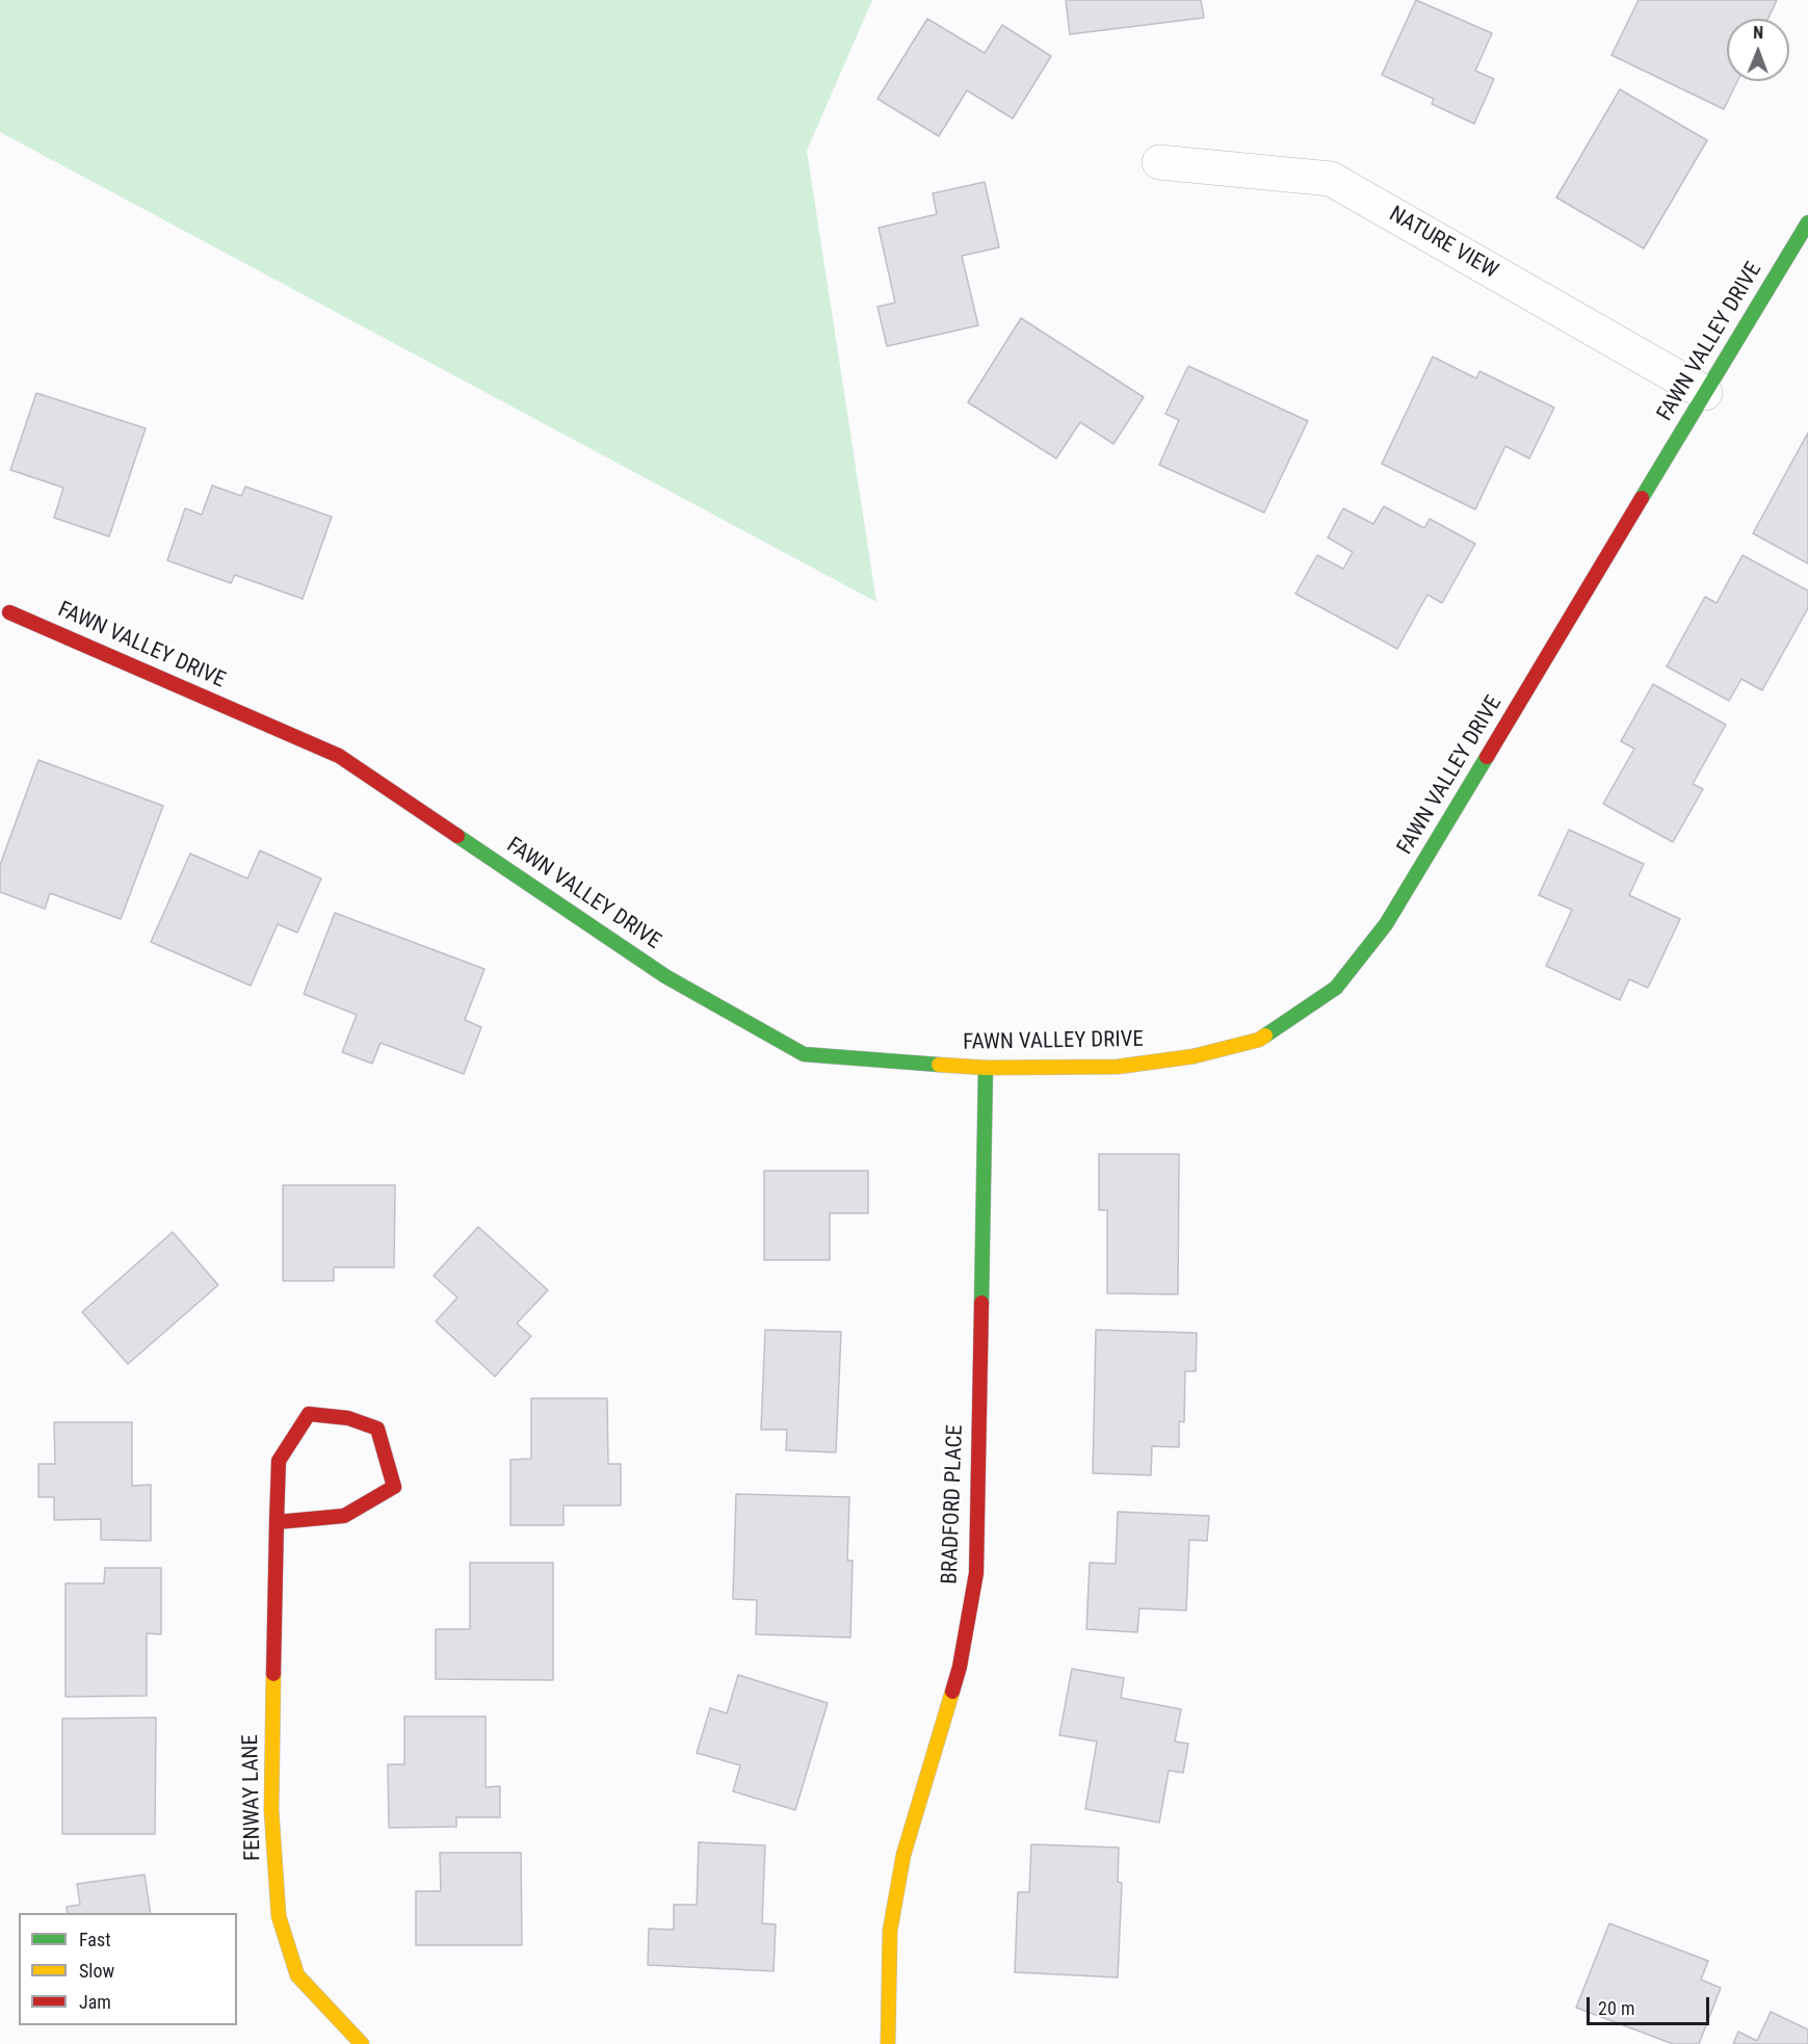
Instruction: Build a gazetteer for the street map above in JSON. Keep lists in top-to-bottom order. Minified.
{"streets":{"street":["NATURE VIEW","FAWN VALLEY DRIVE","BRADFORD PLACE","FENWAY LANE"]},"crossings":[["NATURE VIEW","FAWN VALLEY DRIVE"],["FAWN VALLEY DRIVE","BRADFORD PLACE"]],"legend":["Fast","Slow","Jam"],"scale_bar":"20 m","north":"top"}
